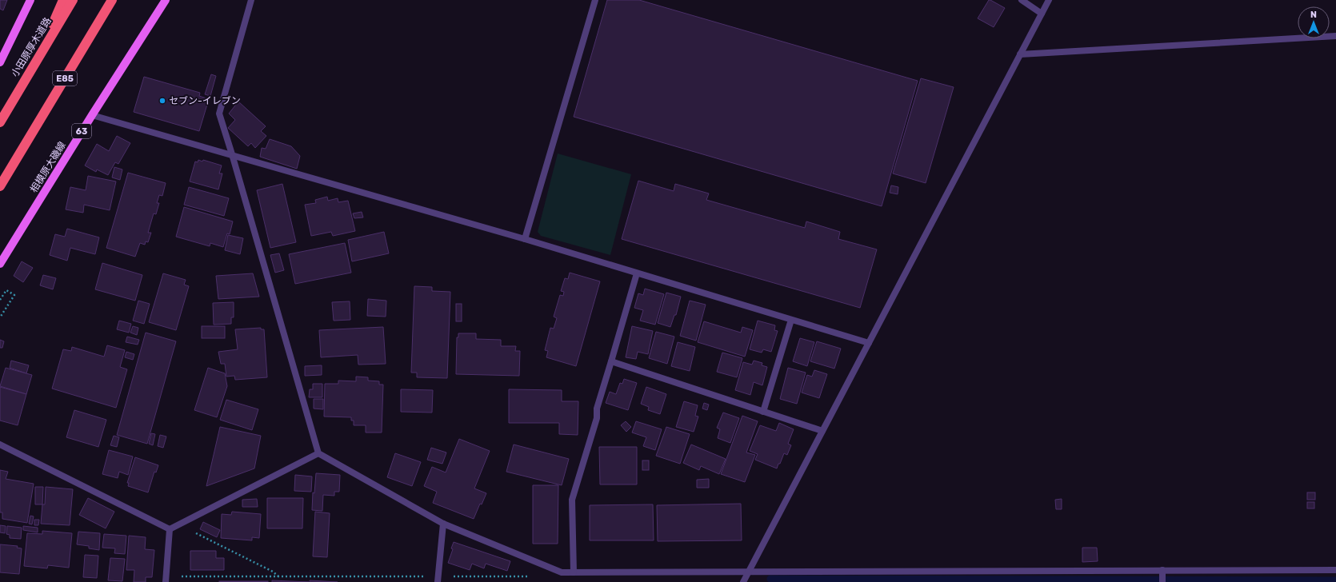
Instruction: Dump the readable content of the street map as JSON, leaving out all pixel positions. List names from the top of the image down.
{
  "streets": {
    "highway": ["小田原厚木道路", "E85"],
    "main road": ["63", "相模原大磯線"]
  },
  "places": ["セブン-イレブン"],
  "north": "top"
}
